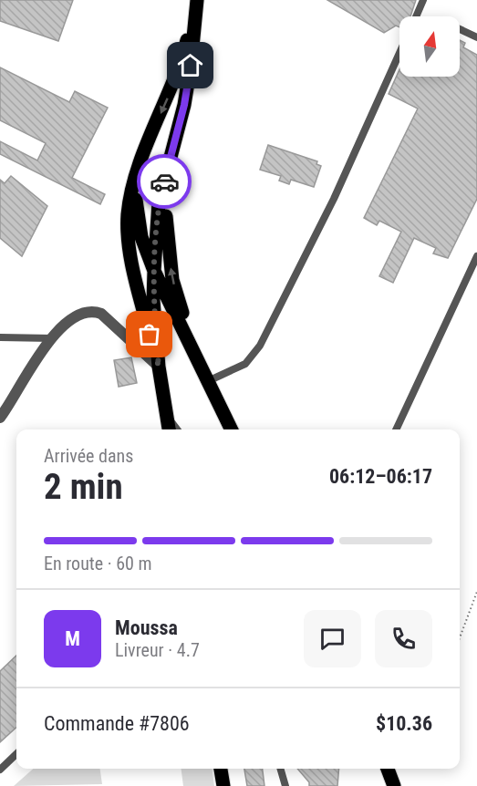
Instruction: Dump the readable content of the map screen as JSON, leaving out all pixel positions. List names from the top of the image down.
{
  "north": "top",
  "page": {
    "heading": ["2 min", "Arrivée dans", "06:12–06:17"],
    "panel": [
      "Moussa",
      "Livreur · 4.7",
      "Commande #7806",
      "$10.36"
    ],
    "bar": "En route · 60 m",
    "round": "M"
  }
}
